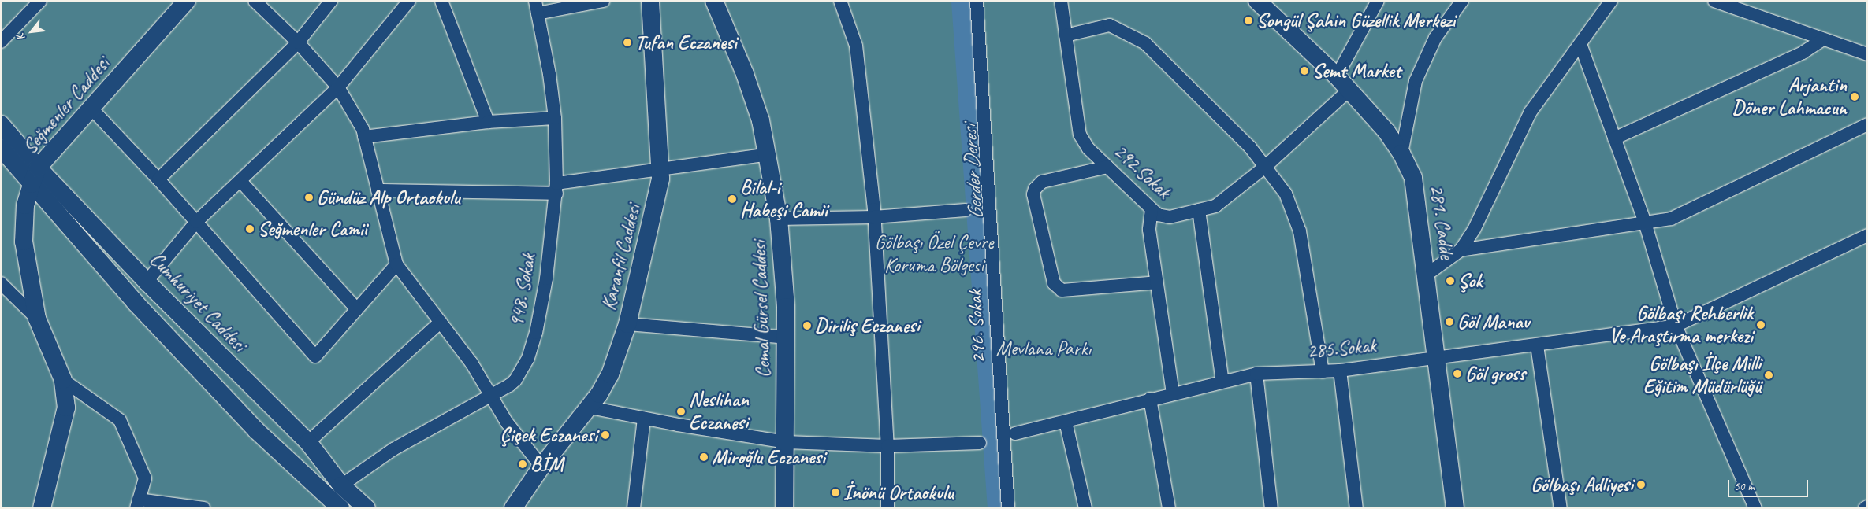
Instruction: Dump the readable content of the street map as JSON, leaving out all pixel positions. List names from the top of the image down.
{
  "streets": {
    "street": [
      "Seğmenler Caddesi",
      "292.Sokak",
      "281. Cadde",
      "Karanfil Caddesi",
      "948. Sokak",
      "Cumhuriyet Caddesi",
      "Cemal Gürsel Caddesi",
      "296. Sokak",
      "285.Sokak"
    ]
  },
  "crossings": [
    ["Seğmenler Caddesi", "Cumhuriyet Caddesi"],
    ["292.Sokak", "281. Cadde"],
    ["281. Cadde", "285.Sokak"],
    ["948. Sokak", "Cumhuriyet Caddesi"]
  ],
  "water": ["Gerder Deresi"],
  "parks": ["Gölbaşı Özel Çevre Koruma Bölgesi", "Mevlana Parkı"],
  "places": [
    "Songül Şahin Güzellik Merkezi",
    "Tufan Eczanesi",
    "Semt Market",
    "Arjantin Döner Lahmacun",
    "Gündüz Alp Ortaokulu",
    "Bilal-i Habeşi Camii",
    "Seğmenler Camii",
    "Şok",
    "Göl Manav",
    "Gölbaşı Rehberlik Ve Araştırma merkezi",
    "Diriliş Eczanesi",
    "Göl gross",
    "Gölbaşı İlçe Milli Eğitim Müdürlüğü",
    "Neslihan Eczanesi",
    "Çiçek Eczanesi",
    "Miroğlu Eczanesi",
    "BİM",
    "Gölbaşı Adliyesi",
    "İnönü Ortaokulu"
  ],
  "scale_bar": "50 m",
  "north": "bottom left"
}
